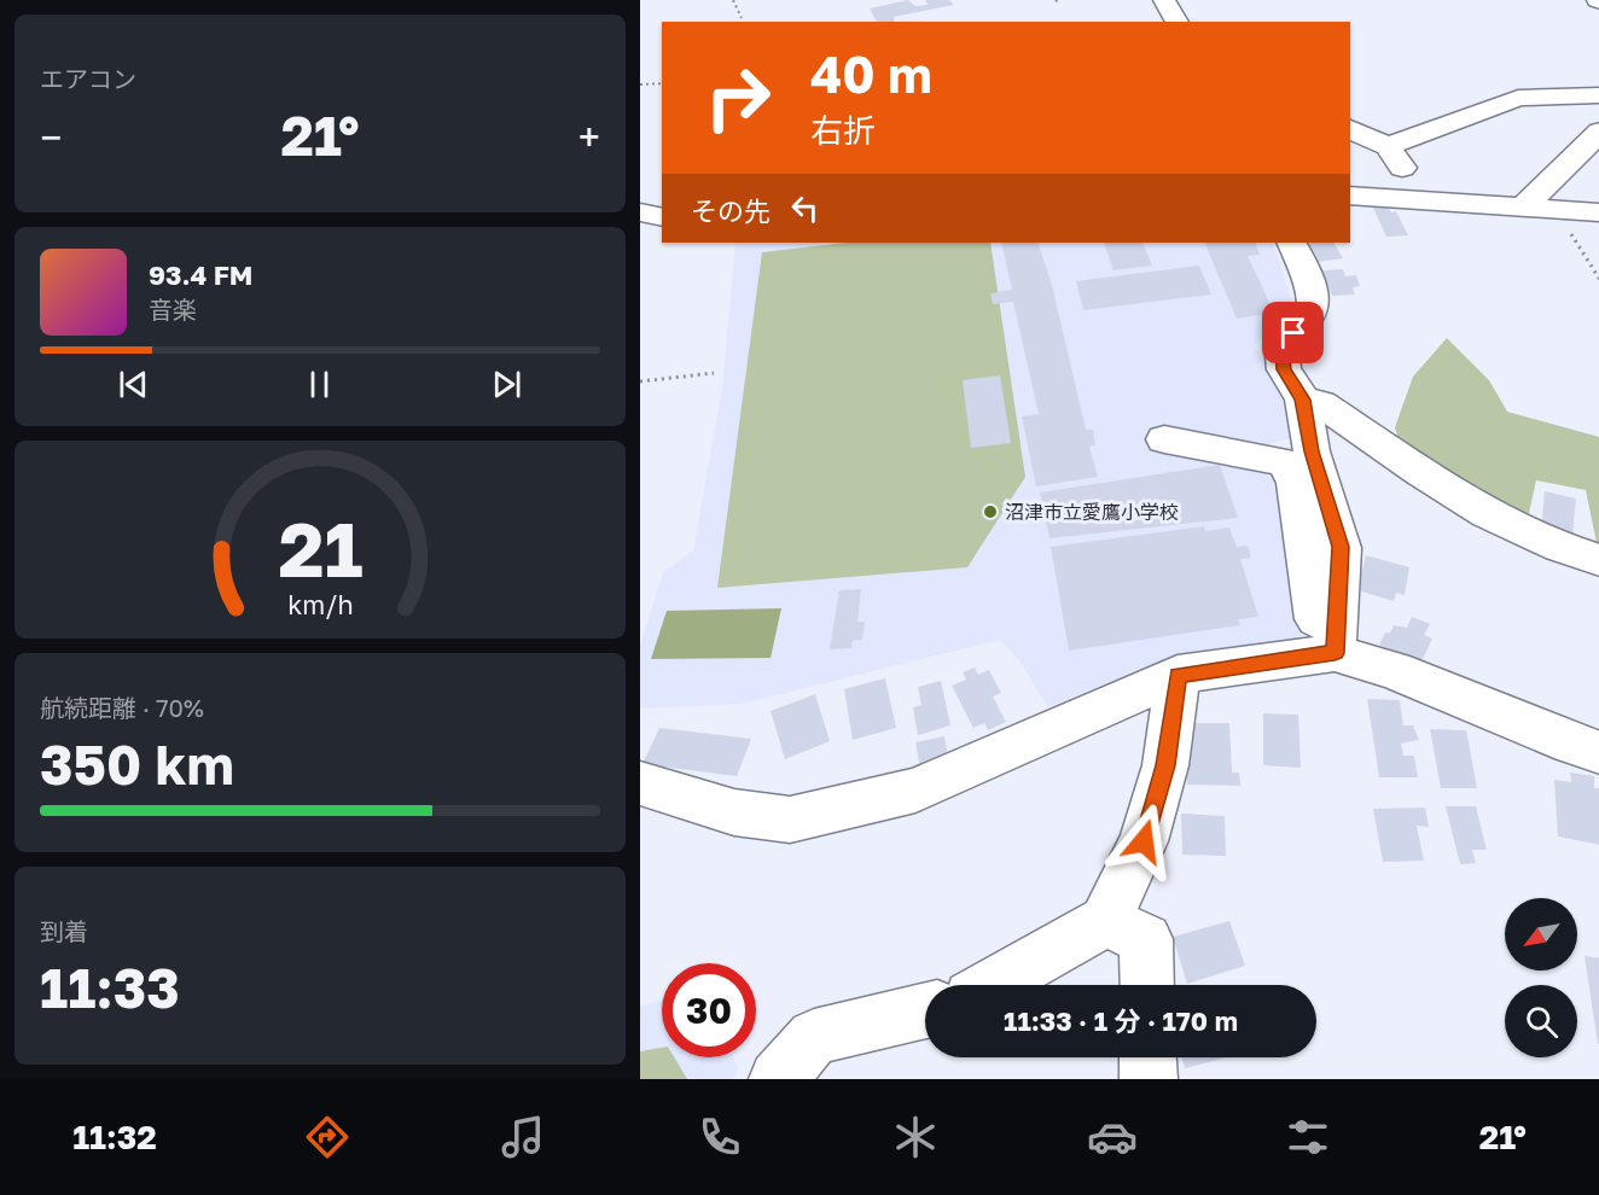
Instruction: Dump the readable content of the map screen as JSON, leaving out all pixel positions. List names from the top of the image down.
{
  "places": ["沼津市立愛鷹小学校"],
  "north": "bottom left",
  "page": {
    "tile": [
      "エアコン",
      ["航続距離 · 70%", "350 km"],
      ["到着", "11:33"]
    ],
    "turn": ["40 m", "右折"],
    "heat": ["−", "21°", "+"],
    "then": "その先",
    "song": ["93.4 FM", "音楽"],
    "limit": "30",
    "trip": "11:33 · 1 分 · 170 m",
    "tabs": ["11:32", "21°"],
    "gauge": ["21", "km/h"]
  }
}
